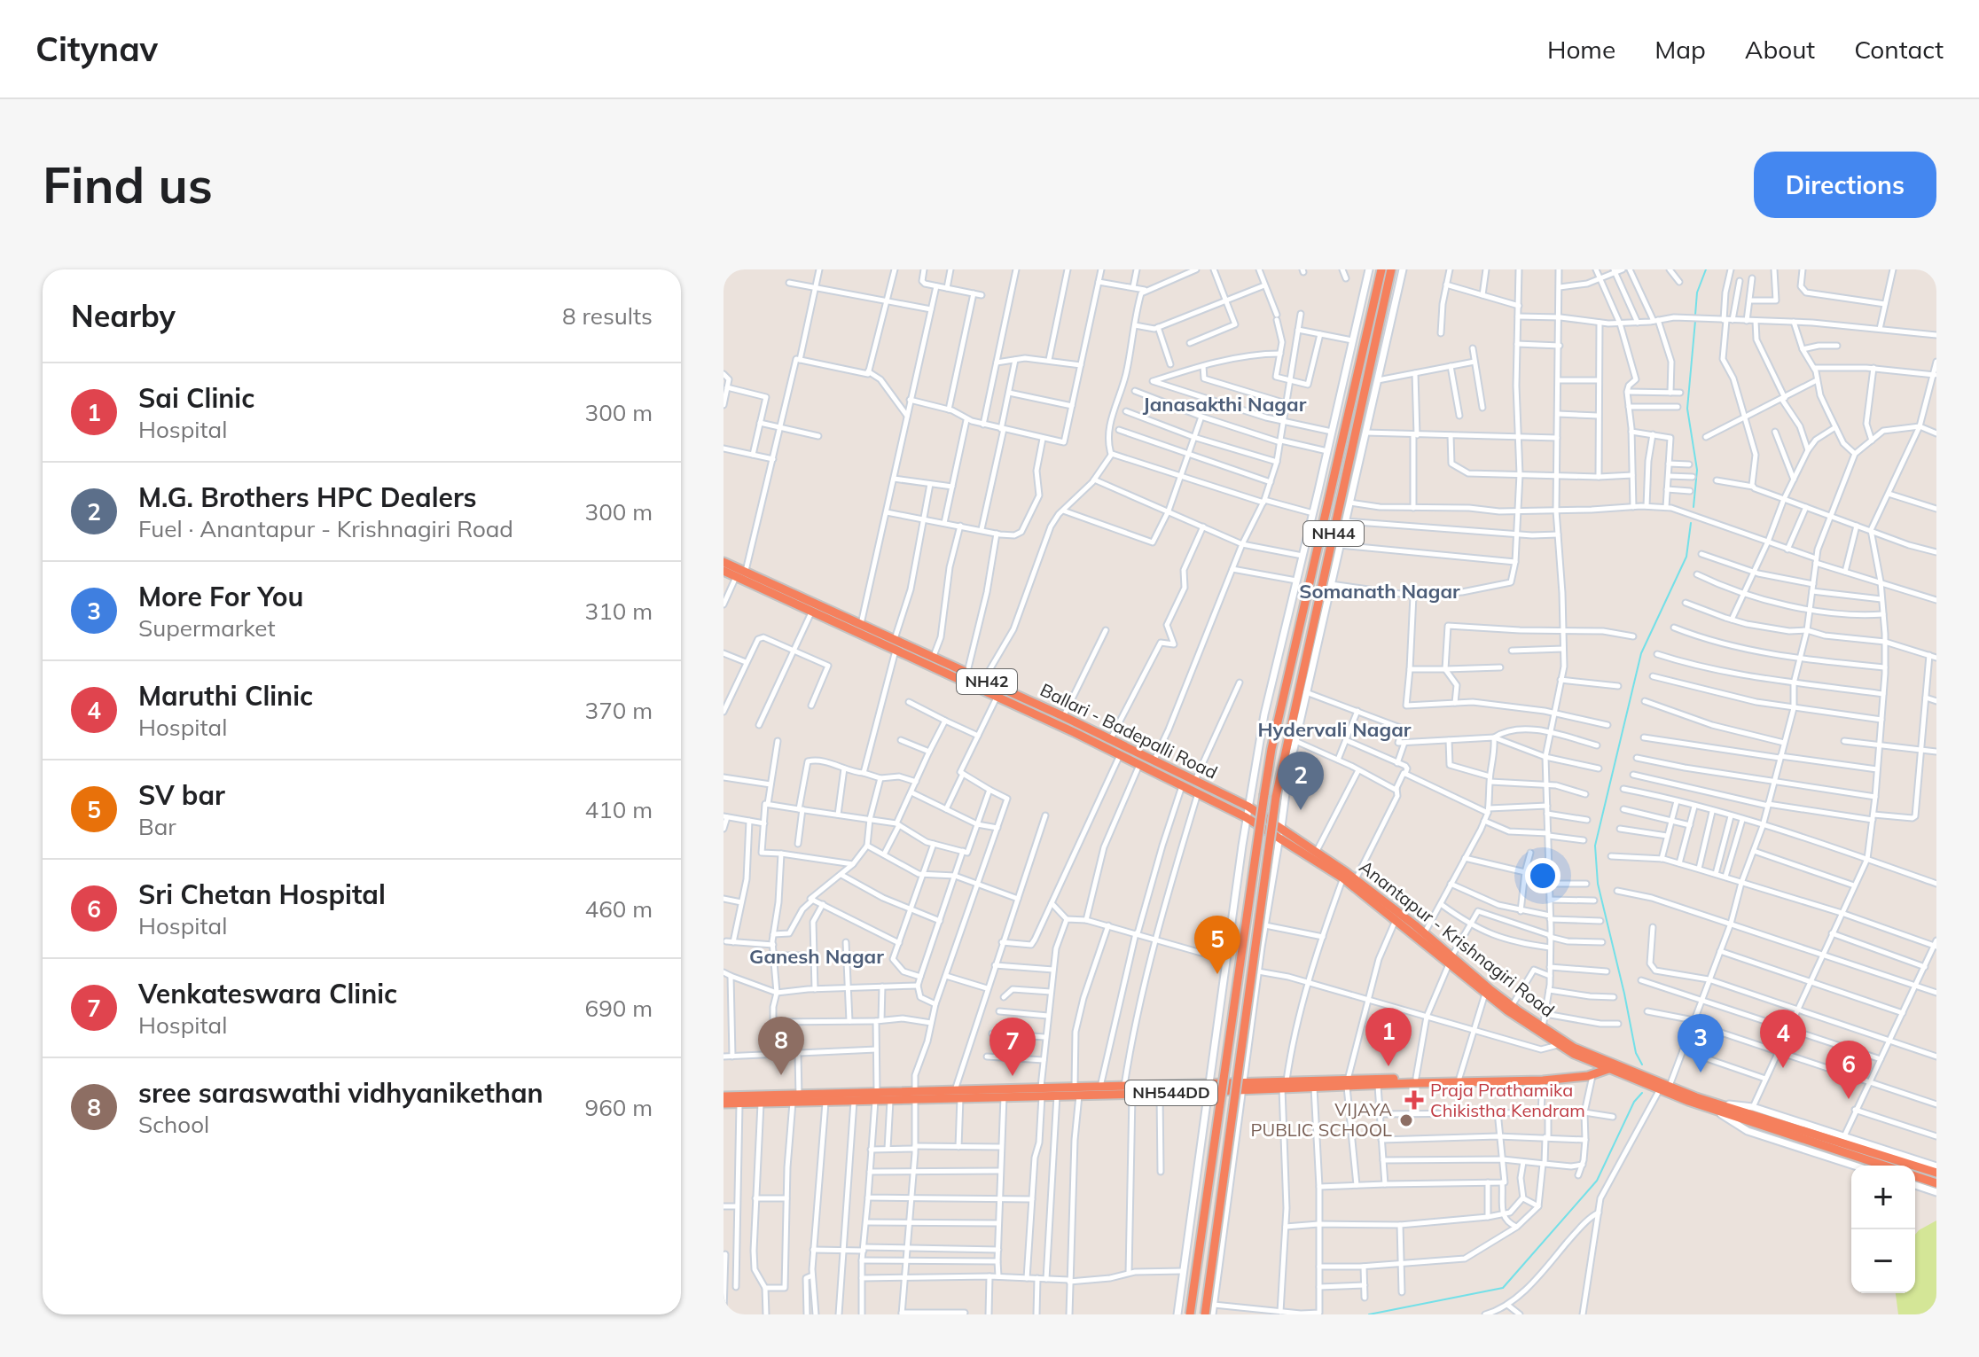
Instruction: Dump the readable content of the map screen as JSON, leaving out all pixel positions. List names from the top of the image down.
{
  "streets": {
    "highway": [
      "NH44",
      "NH42",
      "Ballari - Badepalli Road",
      "Anantapur - Krishnagiri Road",
      "NH544DD"
    ]
  },
  "crossings": [
    ["Ballari - Badepalli Road", "Anantapur - Krishnagiri Road"],
    ["Anantapur - Krishnagiri Road", "NH544DD"]
  ],
  "districts": [
    "Janasakthi Nagar",
    "Somanath Nagar",
    "Hydervali Nagar",
    "Ganesh Nagar"
  ],
  "places": {
    "health": ["Praja Prathamika Chikistha Kendram"],
    "other": ["VIJAYA PUBLIC SCHOOL"]
  },
  "page": {
    "header": "Citynav",
    "nav": [
      "Home",
      "Map",
      "About",
      "Contact"
    ],
    "buttons": "Directions",
    "title": "Find us",
    "heading": ["Nearby", "8 results"],
    "list": [
      {
        "mark": "1",
        "name": "Sai Clinic",
        "note": "Hospital",
        "value": "300 m"
      },
      {
        "mark": "2",
        "name": "M.G. Brothers HPC Dealers",
        "note": "Fuel · Anantapur - Krishnagiri Road",
        "value": "300 m"
      },
      {
        "mark": "3",
        "name": "More For You",
        "note": "Supermarket",
        "value": "310 m"
      },
      {
        "mark": "4",
        "name": "Maruthi Clinic",
        "note": "Hospital",
        "value": "370 m"
      },
      {
        "mark": "5",
        "name": "SV bar",
        "note": "Bar",
        "value": "410 m"
      },
      {
        "mark": "6",
        "name": "Sri Chetan Hospital",
        "note": "Hospital",
        "value": "460 m"
      },
      {
        "mark": "7",
        "name": "Venkateswara Clinic",
        "note": "Hospital",
        "value": "690 m"
      },
      {
        "mark": "8",
        "name": "sree saraswathi vidhyanikethan",
        "note": "School",
        "value": "960 m"
      }
    ],
    "pins": [
      "2",
      "5",
      "1",
      "4",
      "3",
      "8",
      "7",
      "6"
    ],
    "map_buttons": ["+", "−"]
  }
}
